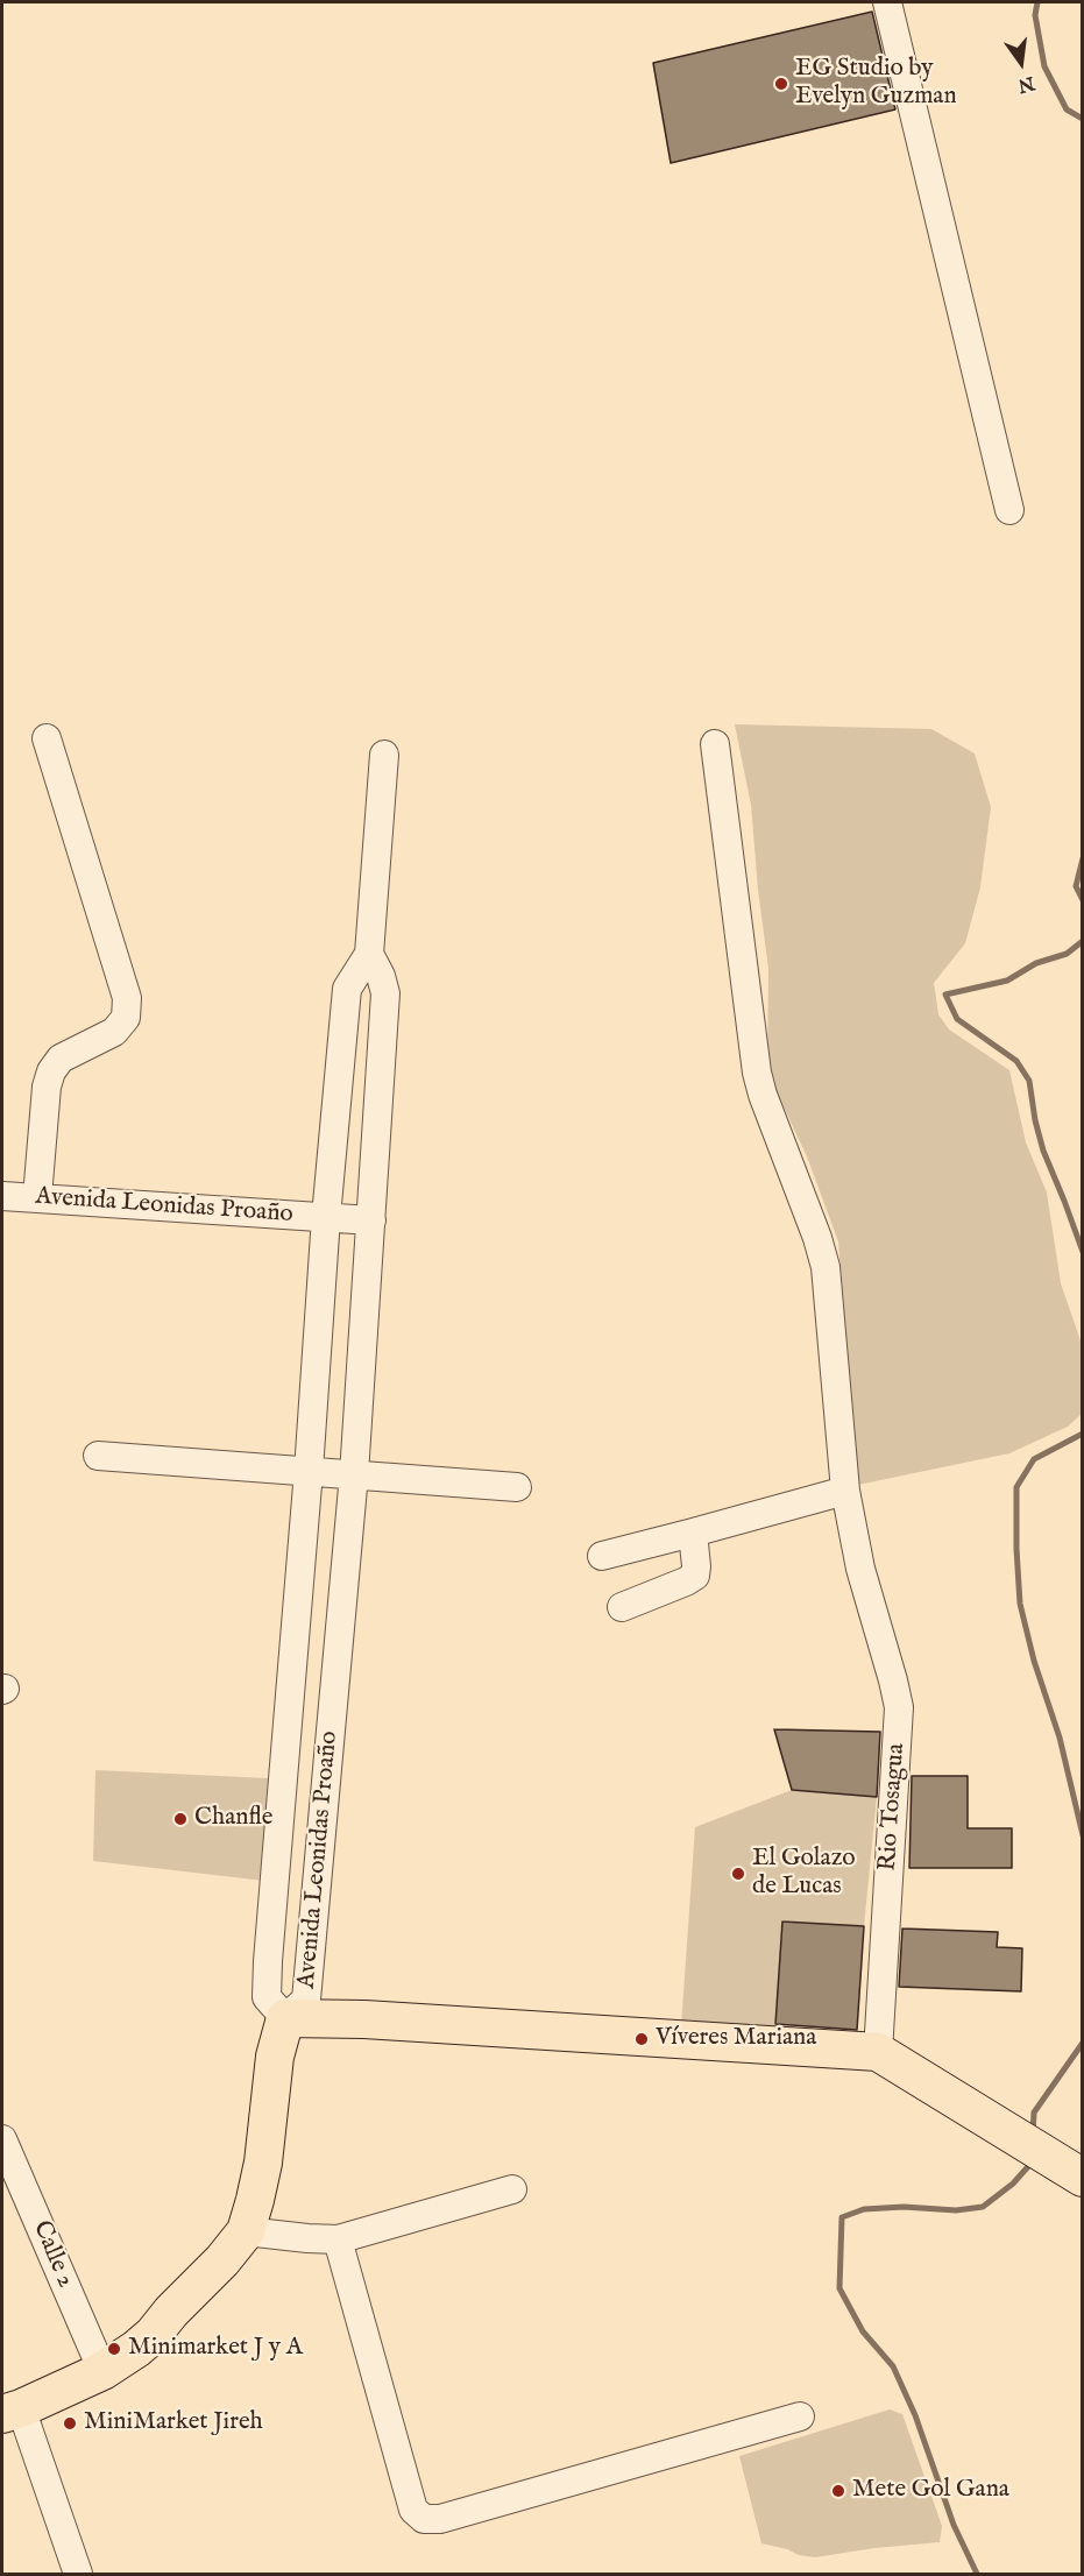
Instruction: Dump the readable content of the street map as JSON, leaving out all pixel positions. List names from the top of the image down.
{
  "streets": {
    "street": ["Avenida Leonidas Proaño", "Rio Tosagua", "Calle 2"]
  },
  "places": [
    "EG Studio by Evelyn Guzman",
    "Chanfle",
    "El Golazo de Lucas",
    "Víveres Mariana",
    "Minimarket J y A",
    "MiniMarket Jireh",
    "Mete Gol Gana"
  ],
  "north": "bottom"
}
